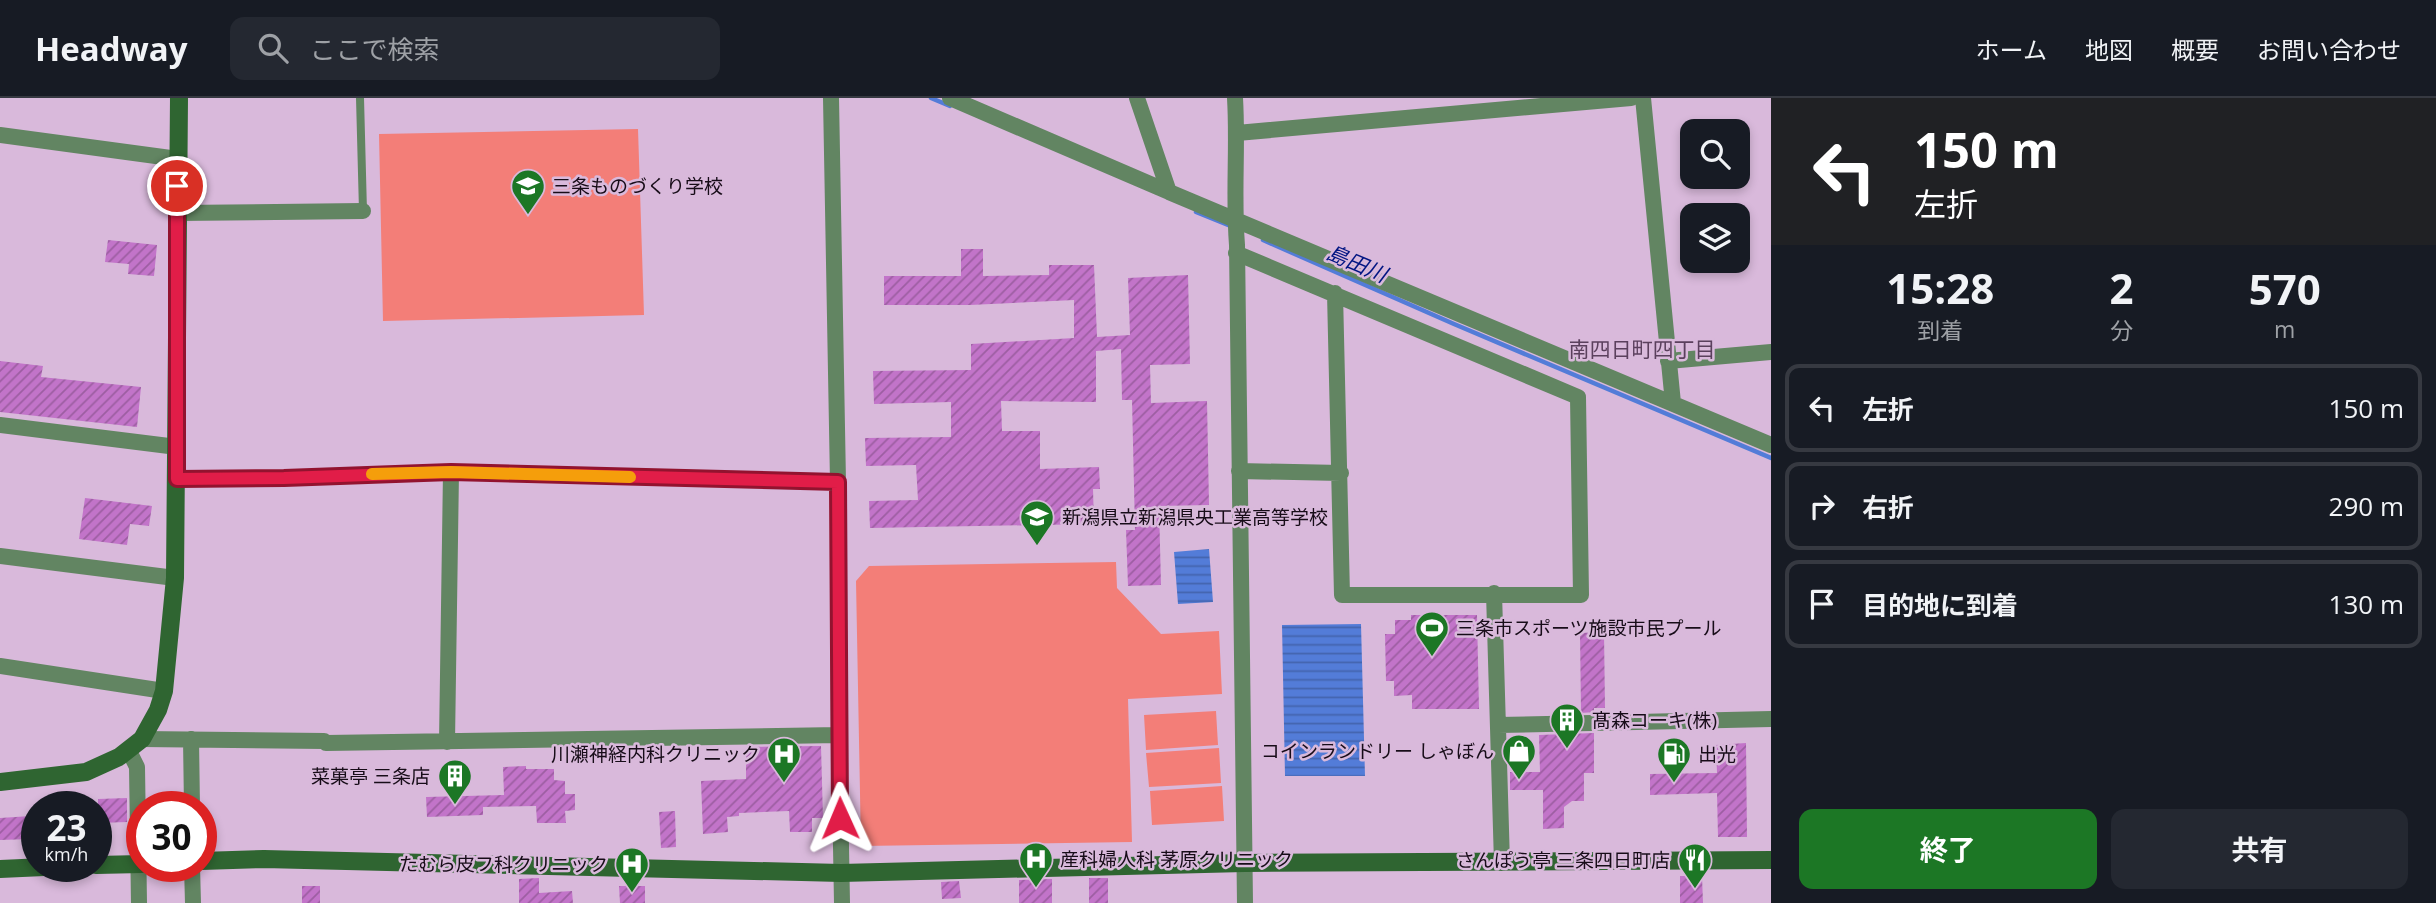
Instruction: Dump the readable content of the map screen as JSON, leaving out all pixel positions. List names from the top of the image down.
{
  "districts": ["南四日町四丁目"],
  "water": ["島田川"],
  "places": {
    "school or university": ["三条ものづくり学校", "新潟県立新潟県央工業高等学校"],
    "sports": ["三条市スポーツ施設市民プール"],
    "building": ["髙森コーキ(株)", "菜菓亭 三条店"],
    "shop": ["コインランドリー しゃぼん"],
    "hospital": ["川瀬神経内科クリニック", "産科婦人科 茅原クリニック", "たむら皮フ科クリニック"],
    "fuel station": ["出光"],
    "restaurant": ["さんぽう亭 三条四日町店"]
  },
  "page": {
    "header": "Headway",
    "search": "ここで検索",
    "nav": [
      "ホーム",
      "地図",
      "概要",
      "お問い合わせ"
    ],
    "turn": ["150 m", "左折"],
    "eta": [
      "15:28",
      "到着",
      "2",
      "分",
      "570",
      "m"
    ],
    "list": [
      {
        "name": "左折",
        "value": "150 m"
      },
      {
        "name": "右折",
        "value": "290 m"
      },
      {
        "name": "目的地に到着",
        "value": "130 m"
      }
    ],
    "speed": "23 km/h",
    "limit": "30",
    "buttons": ["終了", "共有"]
  }
}
